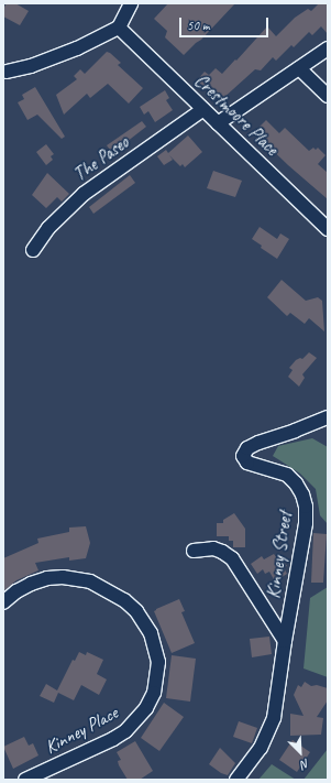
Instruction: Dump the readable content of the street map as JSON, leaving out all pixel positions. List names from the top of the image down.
{
  "streets": {
    "street": [
      "Crestmoore Place",
      "The Paseo",
      "Kinney Street",
      "Kinney Place"
    ]
  },
  "crossings": [
    ["Crestmoore Place", "The Paseo"]
  ],
  "scale_bar": "50 m",
  "north": "bottom right"
}
